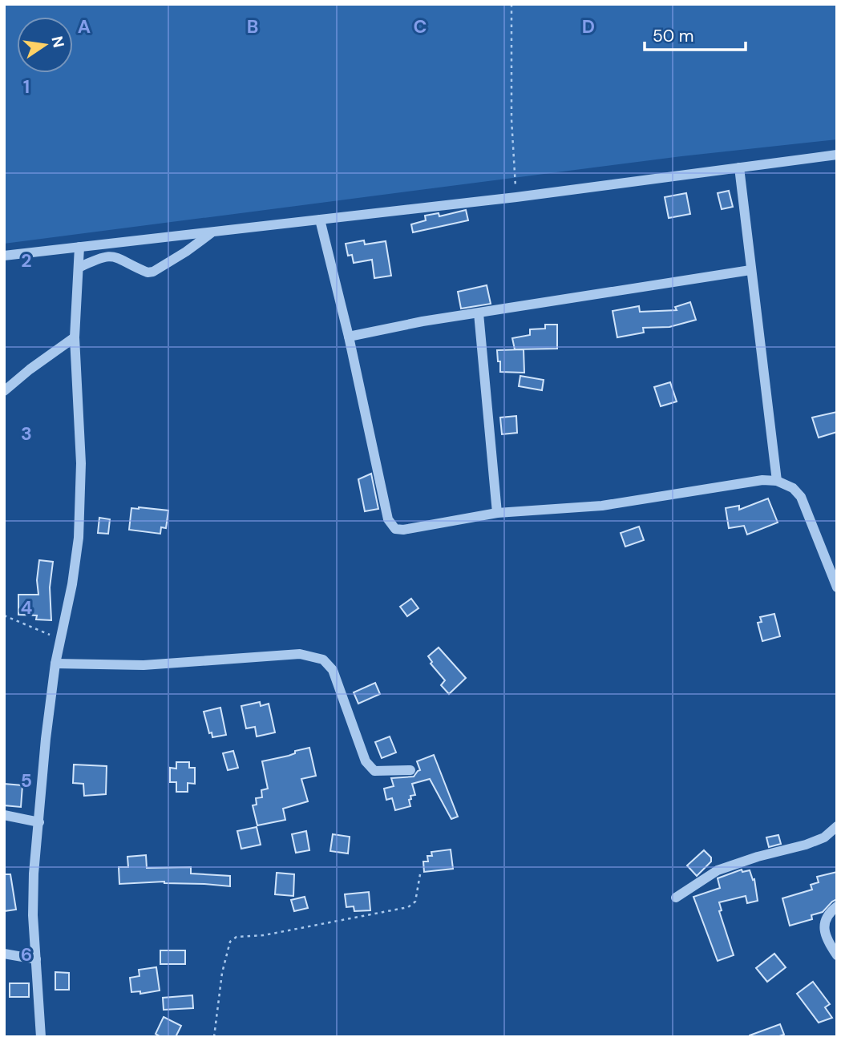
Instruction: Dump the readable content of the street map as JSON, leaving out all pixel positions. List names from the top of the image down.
{
  "scale_bar": "50 m",
  "north": "right",
  "grid": {
    "columns": [
      "A",
      "B",
      "C",
      "D"
    ],
    "rows": [
      "1",
      "2",
      "3",
      "4",
      "5",
      "6"
    ]
  }
}
